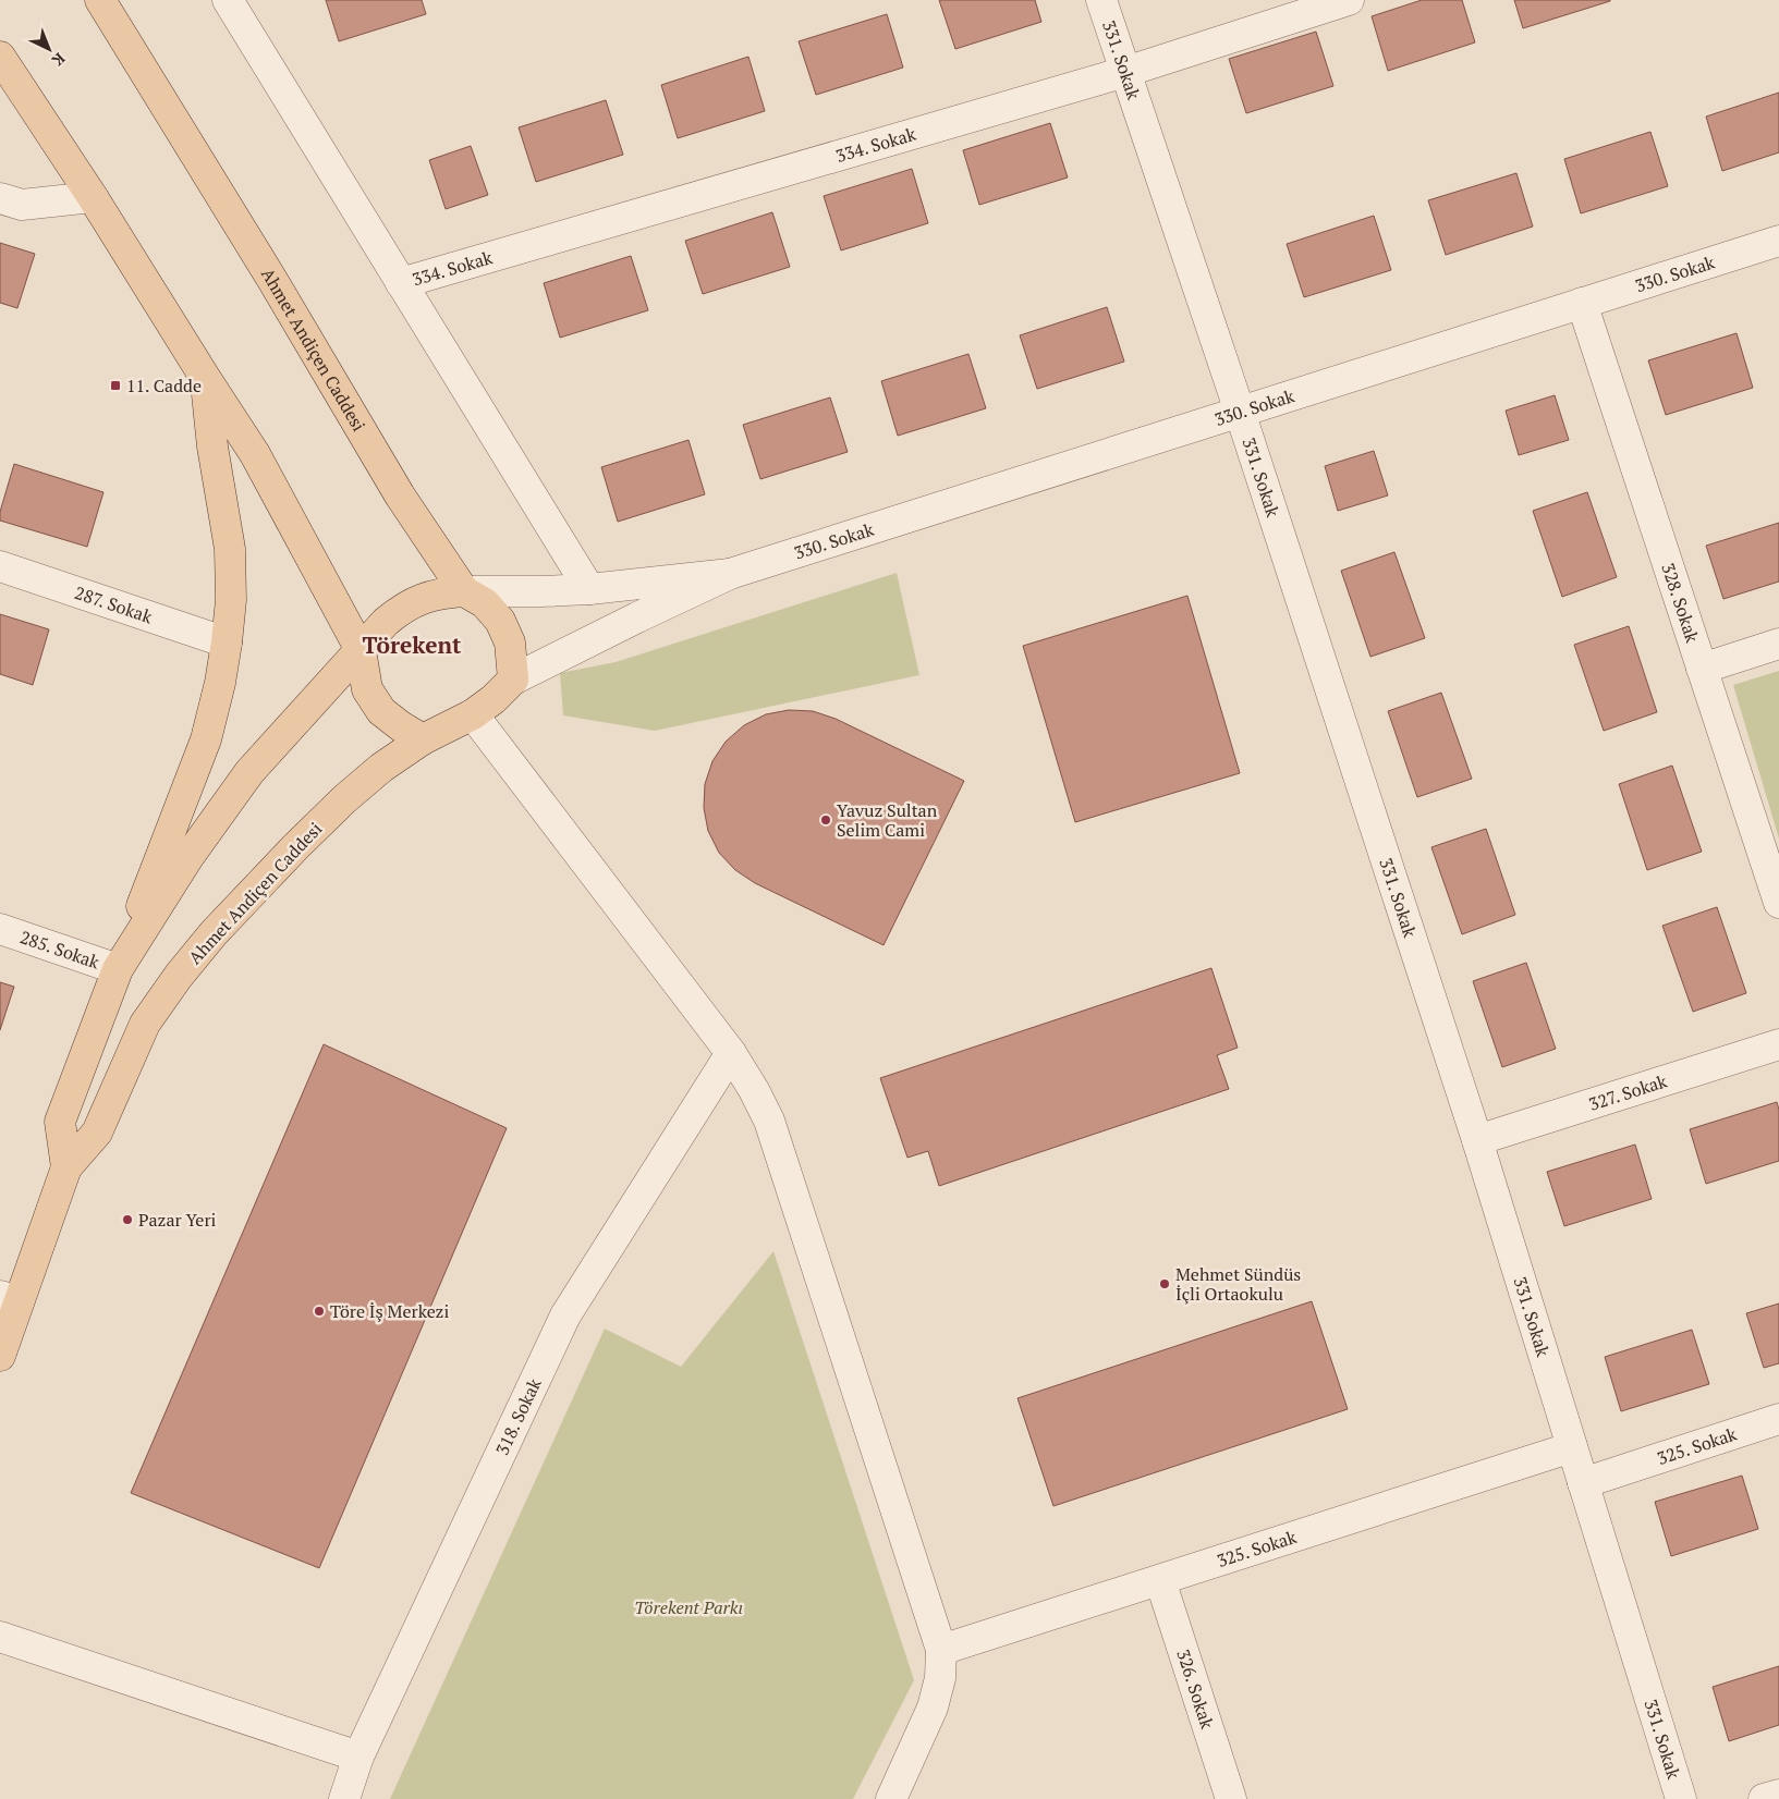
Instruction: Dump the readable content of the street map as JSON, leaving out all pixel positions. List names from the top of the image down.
{
  "streets": {
    "main road": ["Ahmet Andiçen Caddesi"],
    "street": [
      "331. Sokak",
      "334. Sokak",
      "330. Sokak",
      "328. Sokak",
      "287. Sokak",
      "285. Sokak",
      "327. Sokak",
      "318. Sokak",
      "325. Sokak",
      "326. Sokak"
    ]
  },
  "crossings": [
    ["331. Sokak", "334. Sokak"],
    ["331. Sokak", "330. Sokak"],
    ["331. Sokak", "327. Sokak"],
    ["331. Sokak", "325. Sokak"],
    ["330. Sokak", "Ahmet Andiçen Caddesi"],
    ["330. Sokak", "328. Sokak"],
    ["Ahmet Andiçen Caddesi", "285. Sokak"],
    ["325. Sokak", "326. Sokak"]
  ],
  "districts": ["Törekent"],
  "parks": ["Törekent Parkı"],
  "places": {
    "transit": ["11. Cadde"],
    "other": [
      "Yavuz Sultan Selim Cami",
      "Pazar Yeri",
      "Mehmet Sündüs İçli Ortaokulu",
      "Töre İş Merkezi"
    ]
  },
  "north": "bottom right"
}
